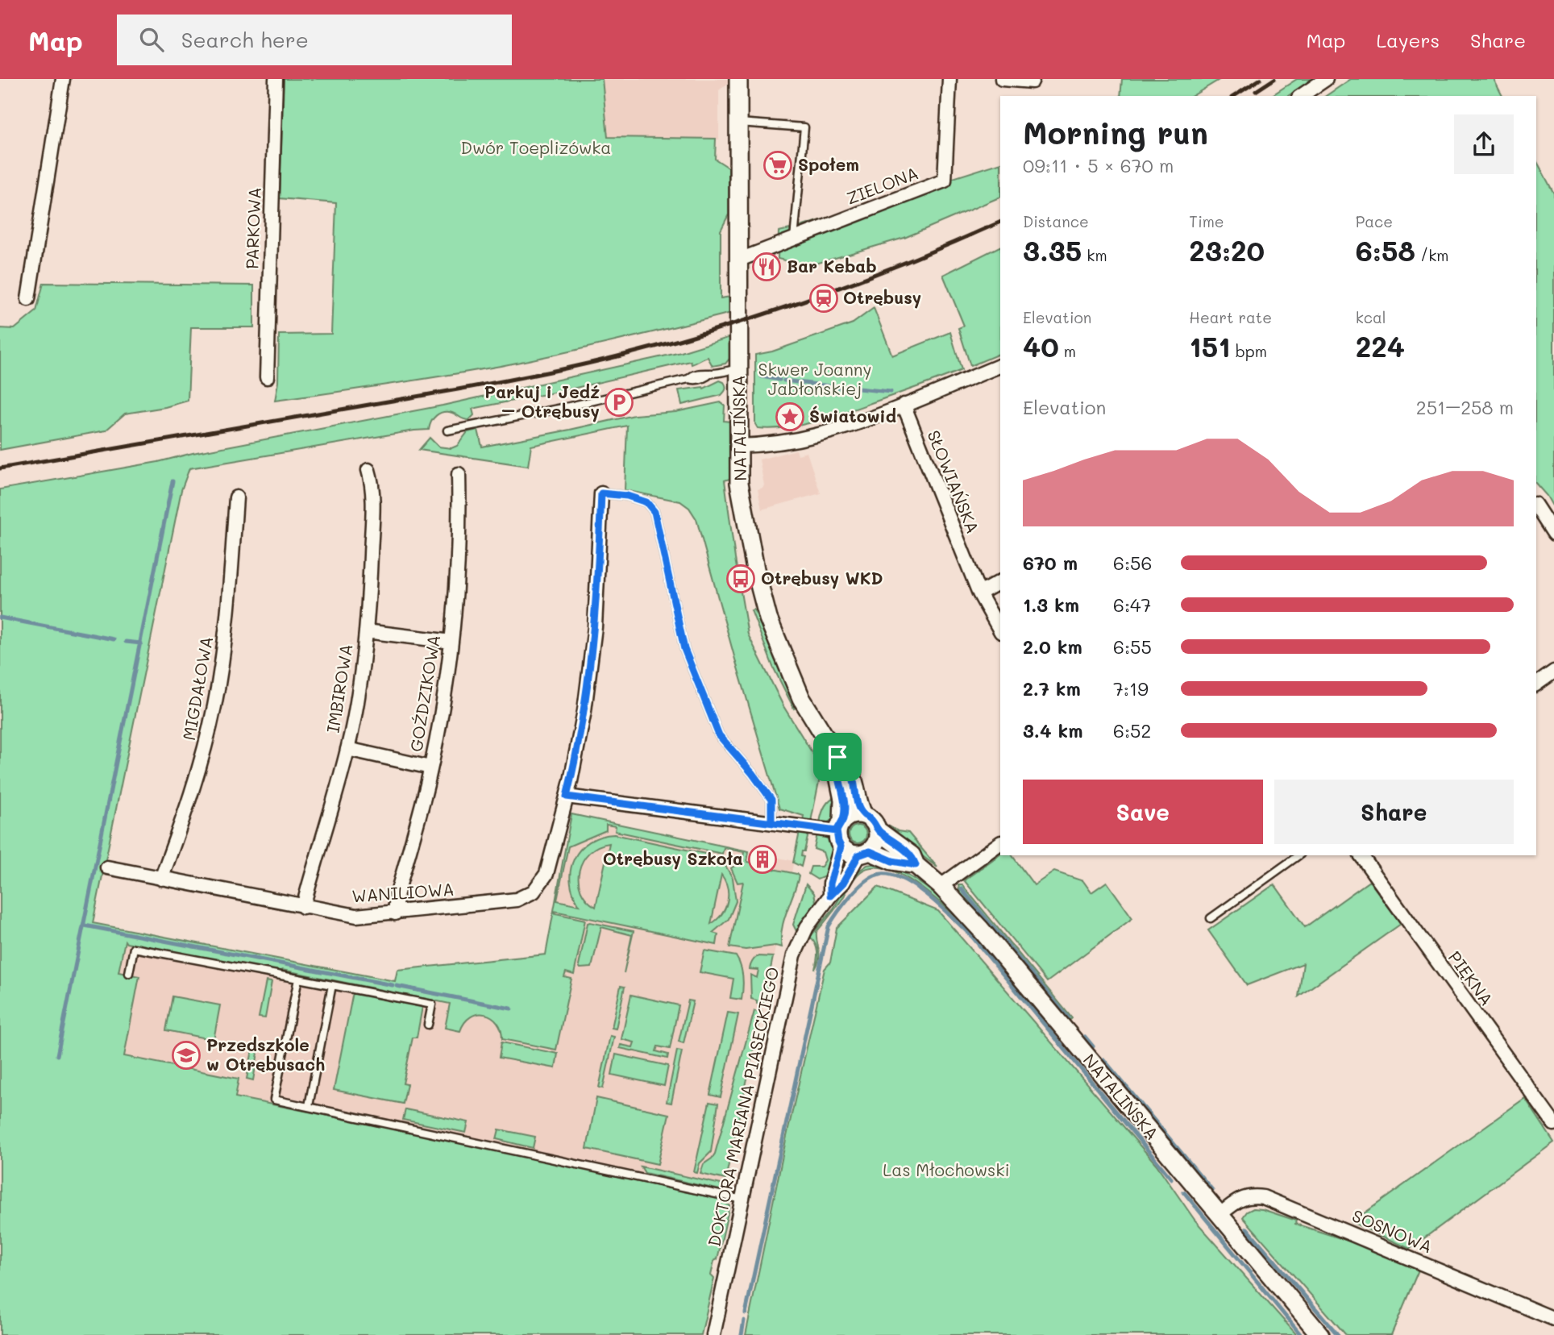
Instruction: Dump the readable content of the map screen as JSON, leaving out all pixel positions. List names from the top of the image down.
{
  "streets": {
    "main road": ["NATALIŃSKA"],
    "street": [
      "ZIELONA",
      "PARKOWA",
      "SŁOWIAŃSKA",
      "MIGDAŁOWA",
      "IMBIROWA",
      "GOŹDZIKOWA",
      "WANILIOWA",
      "PIĘKNA",
      "DOKTORA MARIANA PIASECKIEGO",
      "SOSNOWA"
    ]
  },
  "crossings": [
    ["ZIELONA", "NATALIŃSKA"],
    ["NATALIŃSKA", "DOKTORA MARIANA PIASECKIEGO"],
    ["NATALIŃSKA", "SOSNOWA"],
    ["MIGDAŁOWA", "WANILIOWA"],
    ["IMBIROWA", "WANILIOWA"],
    ["GOŹDZIKOWA", "WANILIOWA"]
  ],
  "parks": ["Dwór Toeplizówka", "Skwer Joanny Jabłońskiej", "Las Młochowski"],
  "places": {
    "supermarket": ["Społem"],
    "restaurant": ["Bar Kebab"],
    "station": ["Otrębusy"],
    "parking": ["Parkuj i Jedź – Otrębusy"],
    "place": ["Światowid"],
    "bus stop": ["Otrębusy WKD"],
    "building": ["Otrębusy Szkoła"],
    "school or university": ["Przedszkole w Otrębusach"]
  },
  "page": {
    "header": "Map",
    "search": "Search here",
    "nav": ["Map", "Layers", "Share"],
    "heading": ["Morning run", "09:11 · 5 × 670 m"],
    "stats": [
      ["Distance", "3.35 km"],
      ["Time", "23:20"],
      ["Pace", "6:58 /km"],
      ["Elevation", "40 m"],
      ["Heart rate", "151 bpm"],
      ["kcal", "224"]
    ],
    "chart": ["Elevation", "251–258 m"],
    "list": [
      {
        "name": "670 m",
        "note": "6:56"
      },
      {
        "name": "1.3 km",
        "note": "6:47"
      },
      {
        "name": "2.0 km",
        "note": "6:55"
      },
      {
        "name": "2.7 km",
        "note": "7:19"
      },
      {
        "name": "3.4 km",
        "note": "6:52"
      }
    ],
    "buttons": ["Save", "Share"]
  }
}
